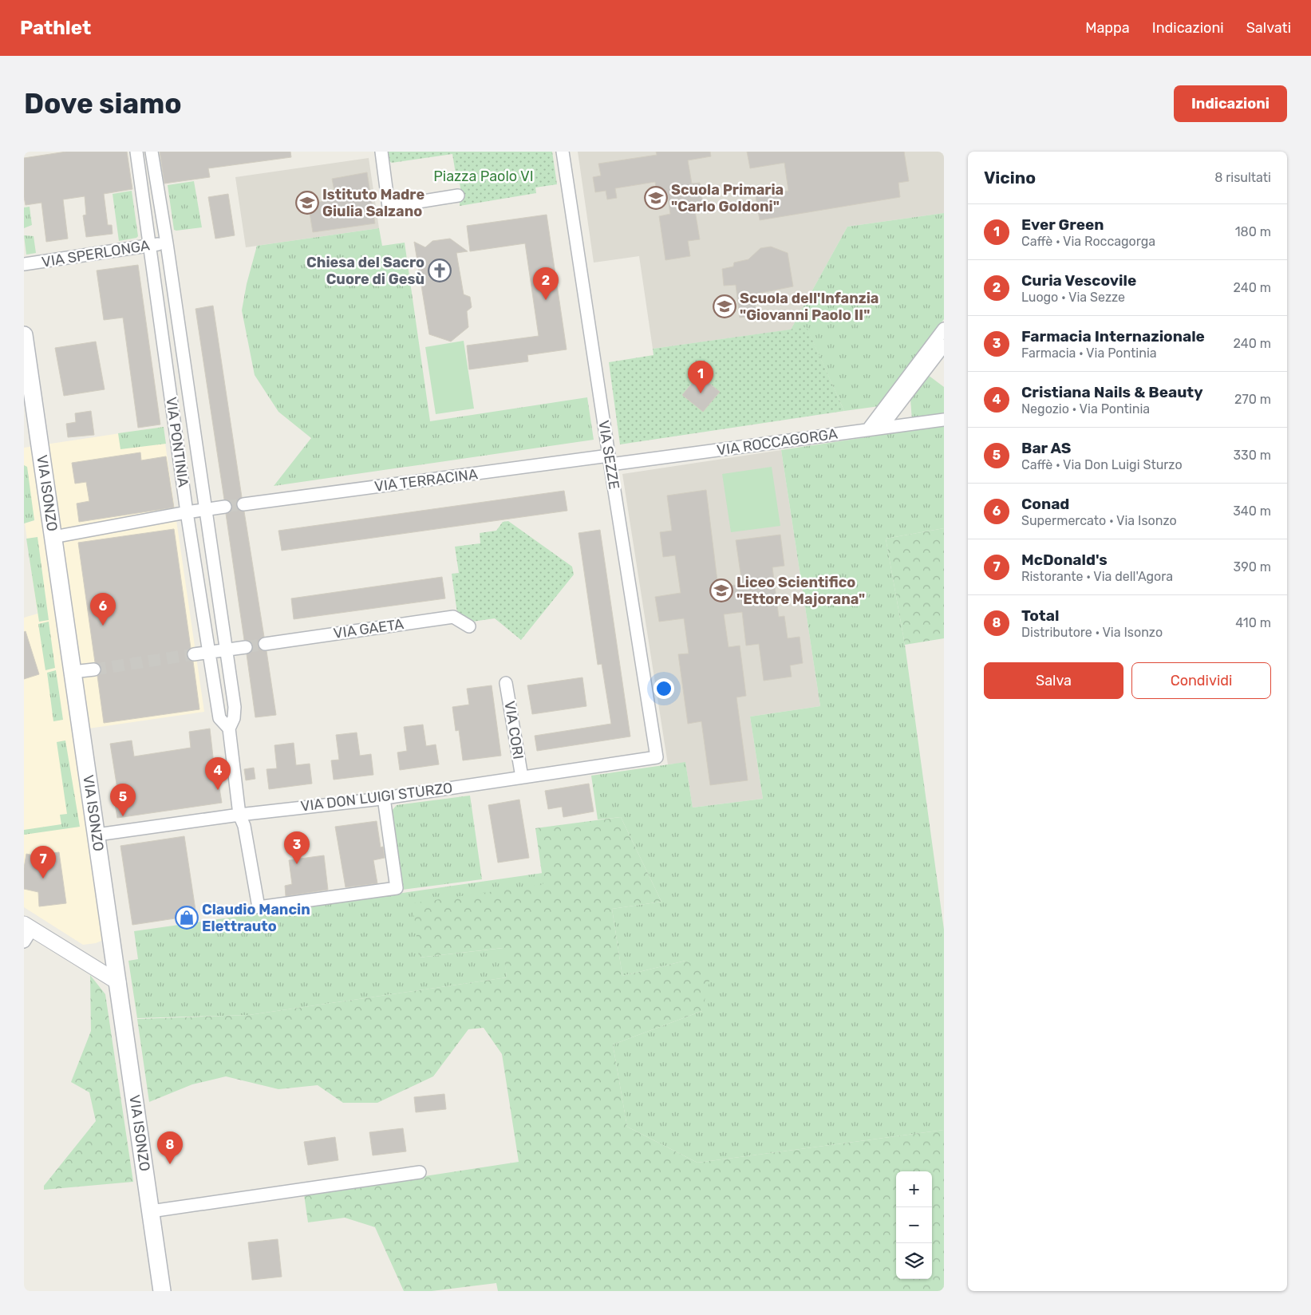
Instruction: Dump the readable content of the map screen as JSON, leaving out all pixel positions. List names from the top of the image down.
{
  "streets": {
    "main road": ["VIA ISONZO"],
    "street": [
      "VIA SPERLONGA",
      "VIA PONTINIA",
      "VIA ROCCAGORGA",
      "VIA SEZZE",
      "VIA TERRACINA",
      "VIA GAETA",
      "VIA CORI",
      "VIA DON LUIGI STURZO"
    ]
  },
  "crossings": [
    ["VIA SPERLONGA", "VIA PONTINIA"],
    ["VIA PONTINIA", "VIA DON LUIGI STURZO"],
    ["VIA ROCCAGORGA", "VIA SEZZE"],
    ["VIA ROCCAGORGA", "VIA TERRACINA"],
    ["VIA SEZZE", "VIA TERRACINA"],
    ["VIA SEZZE", "VIA DON LUIGI STURZO"],
    ["VIA ISONZO", "VIA DON LUIGI STURZO"],
    ["VIA CORI", "VIA DON LUIGI STURZO"]
  ],
  "parks": ["Piazza Paolo VI"],
  "places": {
    "school or university": [
      "Scuola Primaria \"Carlo Goldoni\"",
      "Istituto Madre Giulia Salzano",
      "Scuola dell'Infanzia \"Giovanni Paolo II\"",
      "Liceo Scientifico \"Ettore Majorana\""
    ],
    "church": ["Chiesa del Sacro Cuore di Gesù"],
    "shop": ["Claudio Mancin Elettrauto"]
  },
  "page": {
    "header": "Pathlet",
    "nav": ["Mappa", "Indicazioni", "Salvati"],
    "buttons": [
      "Indicazioni",
      ["Salva", "Condividi"]
    ],
    "title": "Dove siamo",
    "heading": ["Vicino", "8 risultati"],
    "list": [
      {
        "mark": "1",
        "name": "Ever Green",
        "note": "Caffè · Via Roccagorga",
        "value": "180 m"
      },
      {
        "mark": "2",
        "name": "Curia Vescovile",
        "note": "Luogo · Via Sezze",
        "value": "240 m"
      },
      {
        "mark": "3",
        "name": "Farmacia Internazionale",
        "note": "Farmacia · Via Pontinia",
        "value": "240 m"
      },
      {
        "mark": "4",
        "name": "Cristiana Nails & Beauty",
        "note": "Negozio · Via Pontinia",
        "value": "270 m"
      },
      {
        "mark": "5",
        "name": "Bar AS",
        "note": "Caffè · Via Don Luigi Sturzo",
        "value": "330 m"
      },
      {
        "mark": "6",
        "name": "Conad",
        "note": "Supermercato · Via Isonzo",
        "value": "340 m"
      },
      {
        "mark": "7",
        "name": "McDonald's",
        "note": "Ristorante · Via dell'Agora",
        "value": "390 m"
      },
      {
        "mark": "8",
        "name": "Total",
        "note": "Distributore · Via Isonzo",
        "value": "410 m"
      }
    ],
    "pins": [
      "2",
      "1",
      "6",
      "4",
      "5",
      "3",
      "7",
      "8"
    ],
    "map_buttons": ["+", "−"]
  }
}
